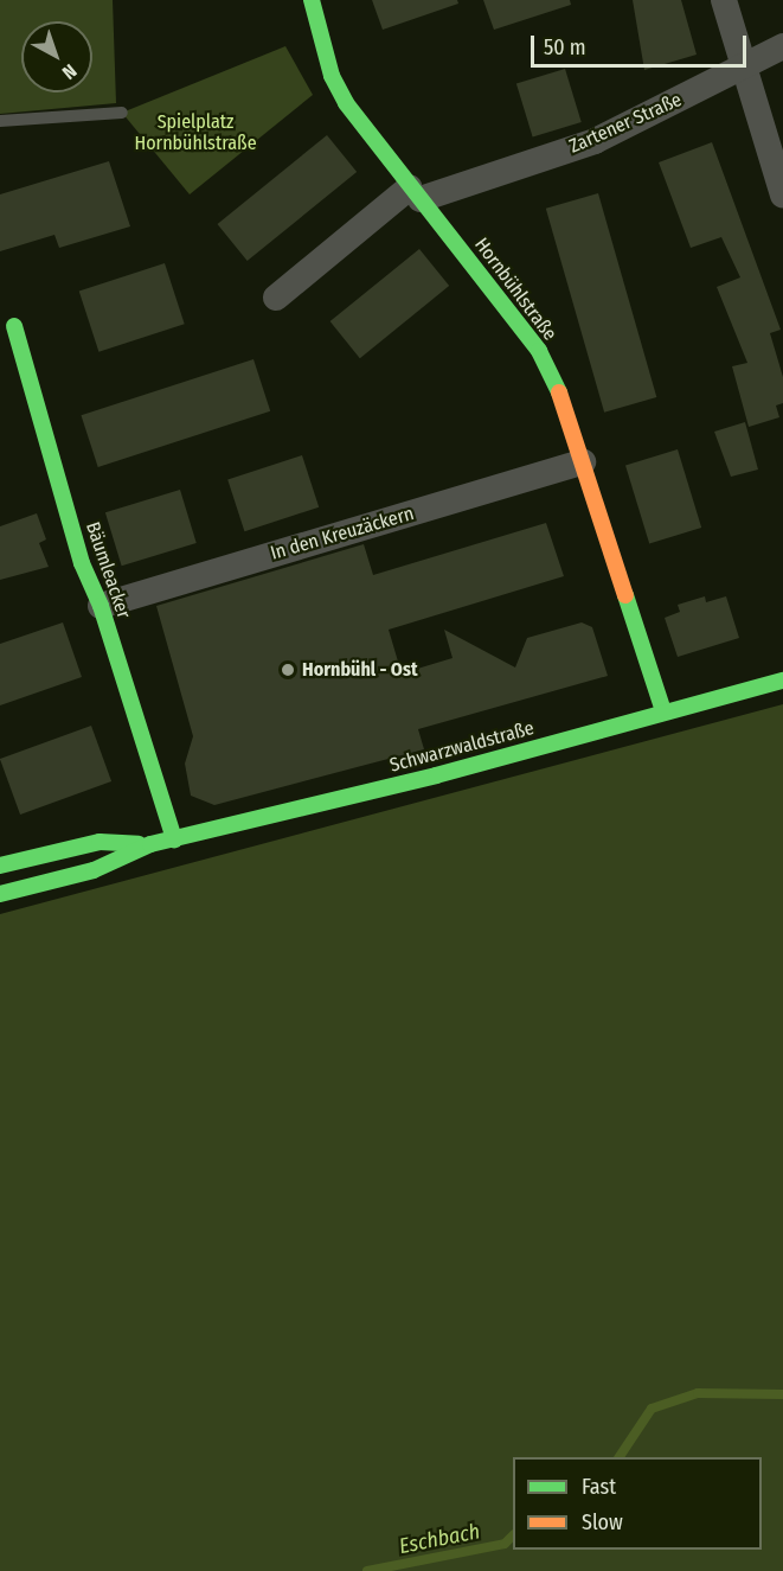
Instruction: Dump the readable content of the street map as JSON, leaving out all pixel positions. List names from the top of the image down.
{
  "streets": {
    "street": [
      "Zartener Straße",
      "Hornbühlstraße",
      "In den Kreuzäckern",
      "Bäumleacker",
      "Schwarzwaldstraße"
    ]
  },
  "crossings": [
    ["Zartener Straße", "Hornbühlstraße"],
    ["Hornbühlstraße", "In den Kreuzäckern"],
    ["Hornbühlstraße", "Schwarzwaldstraße"],
    ["In den Kreuzäckern", "Bäumleacker"],
    ["Bäumleacker", "Schwarzwaldstraße"]
  ],
  "water": ["Eschbach"],
  "parks": ["Spielplatz Hornbühlstraße"],
  "places": ["Hornbühl - Ost"],
  "legend": ["Fast", "Slow"],
  "scale_bar": "50 m",
  "north": "bottom right"
}
